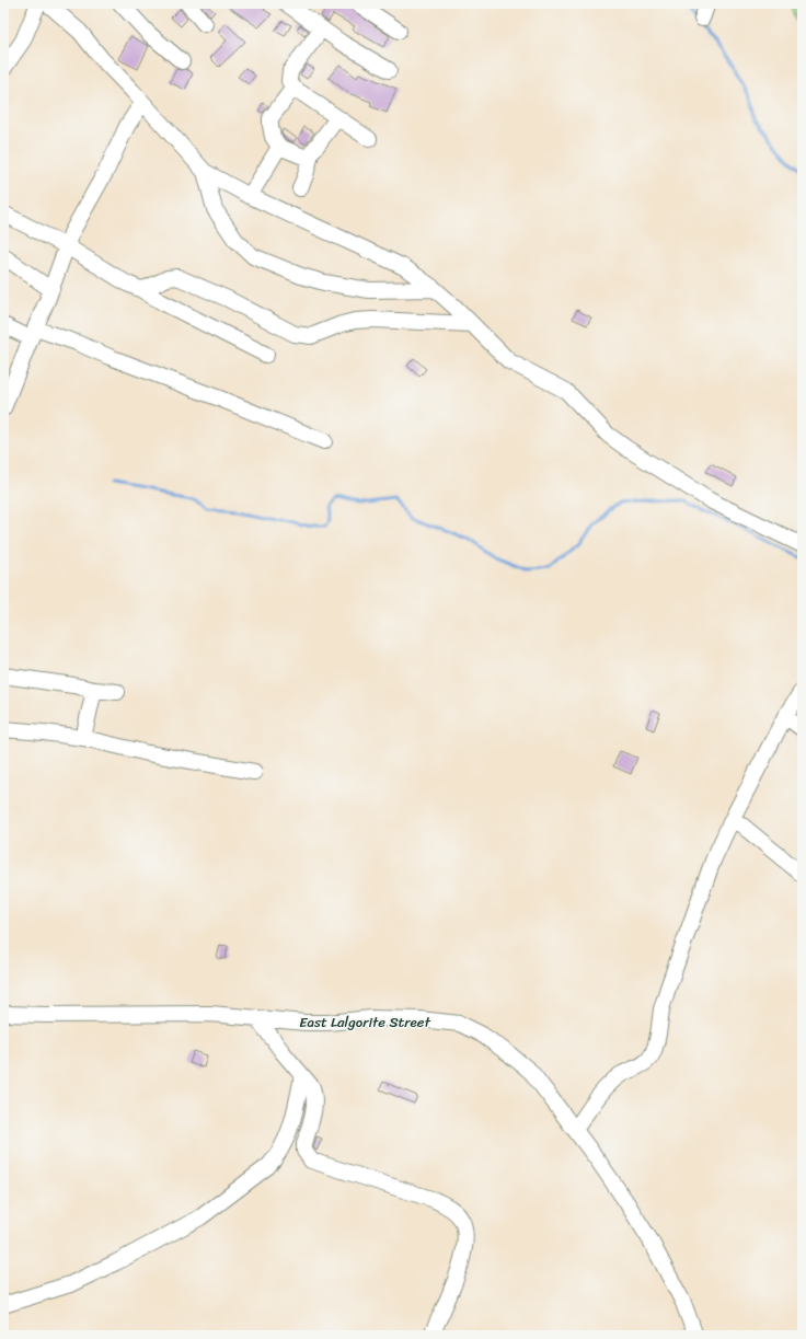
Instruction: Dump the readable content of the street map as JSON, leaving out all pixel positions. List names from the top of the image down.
{
  "streets": {
    "street": ["East Lalgorite Street"]
  }
}
